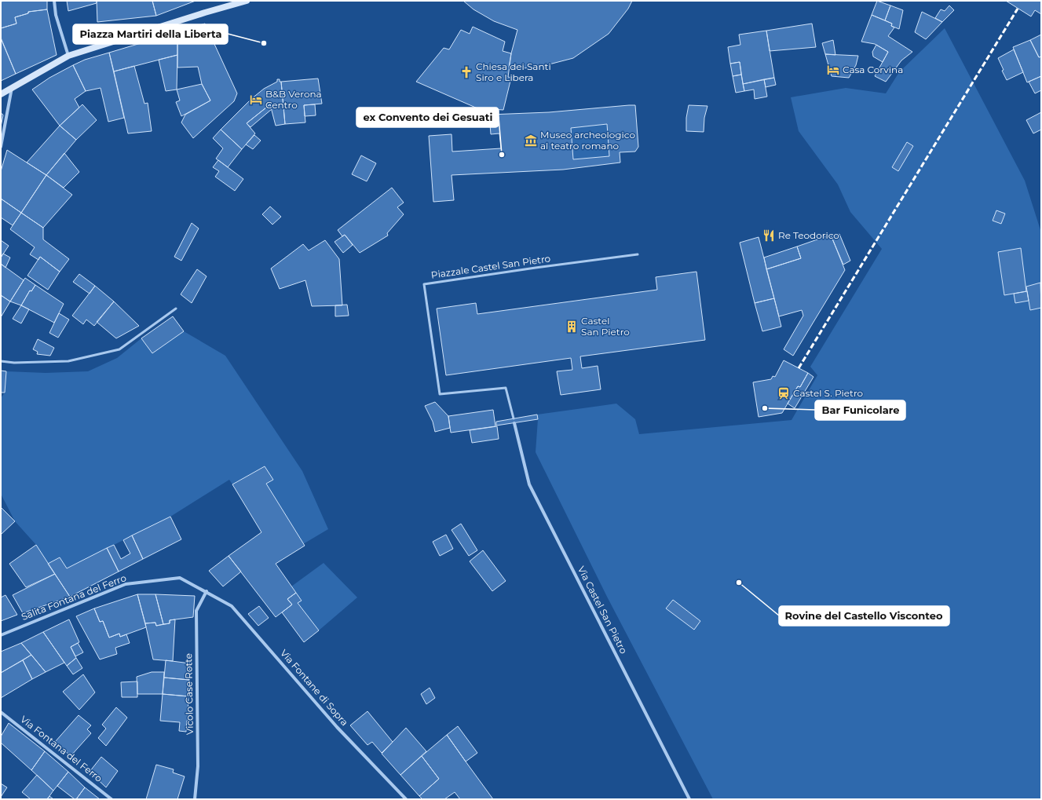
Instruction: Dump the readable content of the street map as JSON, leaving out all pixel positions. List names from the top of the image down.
{
  "streets": {
    "street": [
      "Salita Fontana del Ferro",
      "Via Castel San Pietro",
      "Via Fontane di Sopra",
      "Vicolo Case Rotte",
      "Via Fontana del Ferro"
    ],
    "lane": ["Piazzale Castel San Pietro"]
  },
  "crossings": [
    ["Salita Fontana del Ferro", "Via Fontane di Sopra"],
    ["Salita Fontana del Ferro", "Vicolo Case Rotte"],
    ["Via Fontane di Sopra", "Vicolo Case Rotte"]
  ],
  "places": {
    "other": [
      "Piazza Martiri della Liberta",
      "ex Convento dei Gesuati",
      "Bar Funicolare",
      "Rovine del Castello Visconteo"
    ],
    "hotel": ["Casa Corvina", "B&B Verona Centro"],
    "church": ["Chiesa dei Santi Siro e Libera"],
    "museum": ["Museo archeologico al teatro romano"],
    "restaurant": ["Re Teodorico"],
    "building": ["Castel San Pietro"],
    "station": ["Castel S. Pietro"]
  }
}
